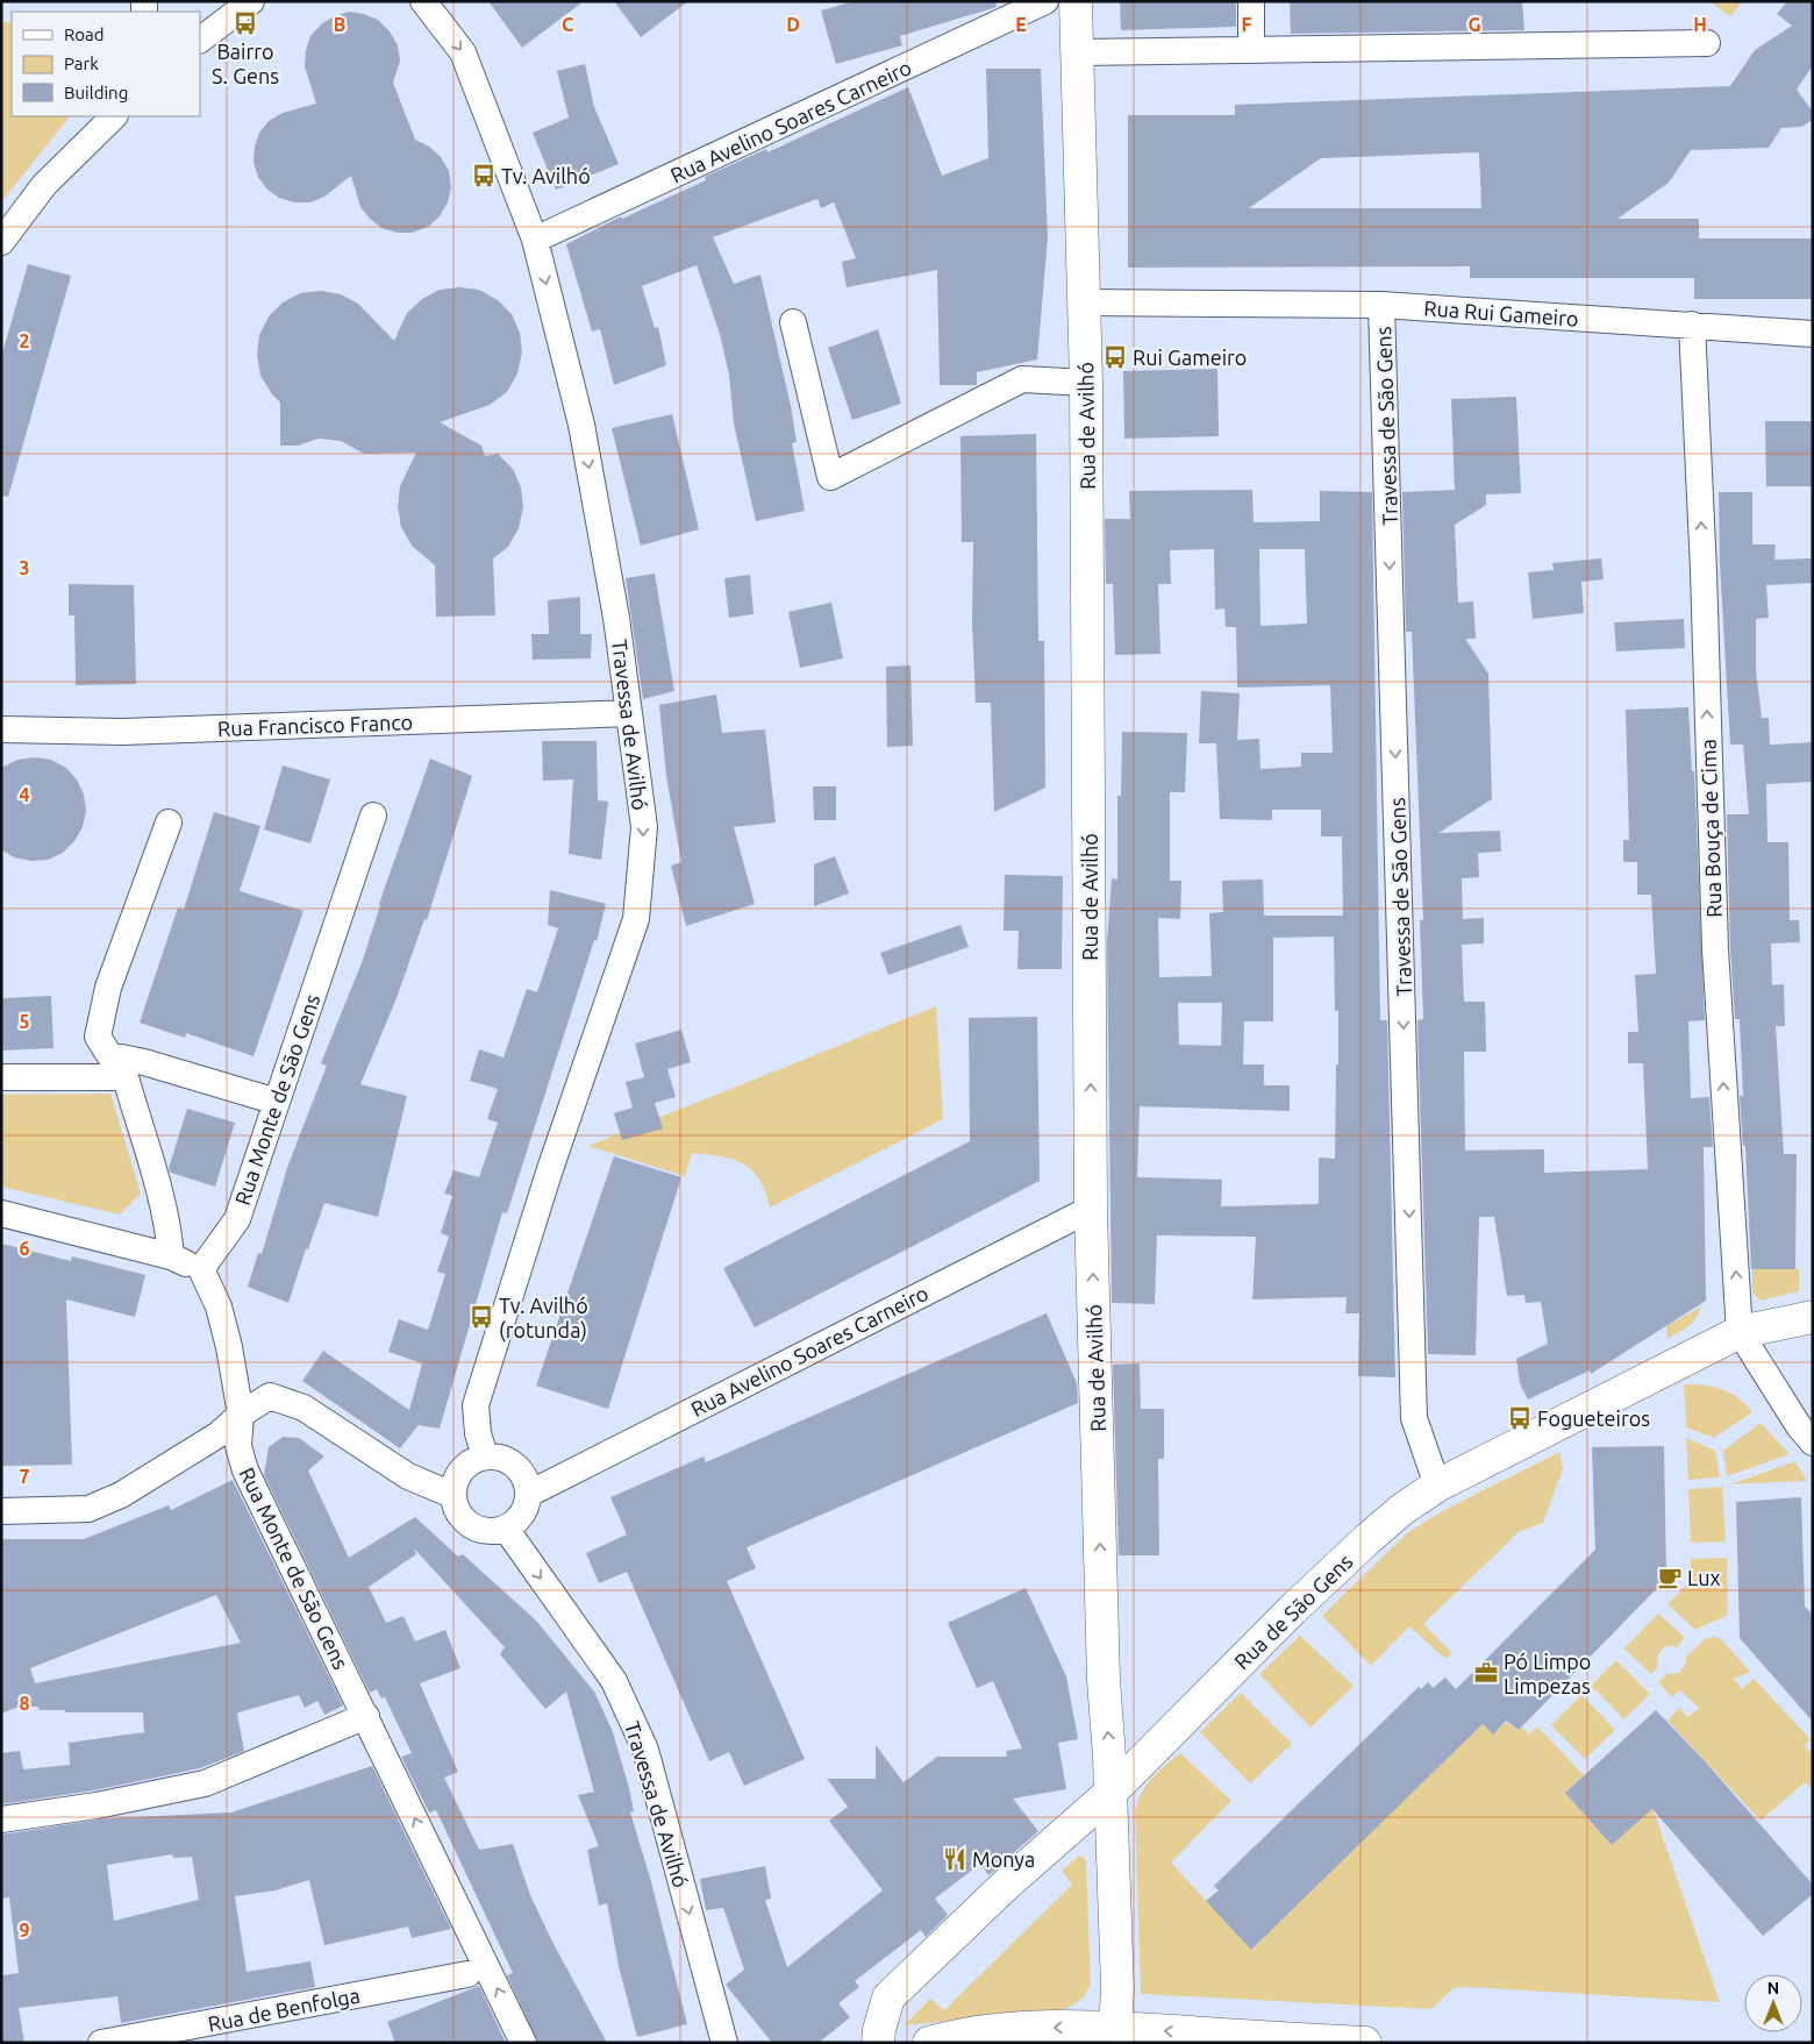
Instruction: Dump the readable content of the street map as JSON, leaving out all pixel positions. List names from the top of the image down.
{
  "streets": {
    "street": [
      "Rua Avelino Soares Carneiro",
      "Rua Rui Gameiro",
      "Rua de Avilhó",
      "Travessa de São Gens",
      "Rua Francisco Franco",
      "Travessa de Avilhó",
      "Rua Bouça de Cima",
      "Rua Monte de São Gens",
      "Rua de São Gens",
      "Rua de Benfolga"
    ]
  },
  "crossings": [
    ["Rua Avelino Soares Carneiro", "Rua de Avilhó"],
    ["Rua Avelino Soares Carneiro", "Travessa de Avilhó"],
    ["Rua Rui Gameiro", "Rua de Avilhó"],
    ["Rua Rui Gameiro", "Travessa de São Gens"],
    ["Rua Rui Gameiro", "Rua Bouça de Cima"],
    ["Rua de Avilhó", "Rua de São Gens"],
    ["Travessa de São Gens", "Rua de São Gens"],
    ["Rua Francisco Franco", "Travessa de Avilhó"],
    ["Rua Bouça de Cima", "Rua de São Gens"]
  ],
  "one_way": [
    "Rua de Avilhó",
    "Travessa de São Gens",
    "Travessa de Avilhó",
    "Rua Bouça de Cima"
  ],
  "places": {
    "bus stop": [
      "Bairro S. Gens",
      "Tv. Avilhó",
      "Rui Gameiro",
      "Tv. Avilhó (rotunda)",
      "Fogueteiros"
    ],
    "cafe": ["Lux"],
    "office": ["Pó Limpo Limpezas"],
    "restaurant": ["Monya"]
  },
  "legend": ["Road", "Park", "Building"],
  "north": "top",
  "grid": {
    "columns": [
      "B",
      "C",
      "D",
      "E",
      "F",
      "G",
      "H"
    ],
    "rows": [
      "2",
      "3",
      "4",
      "5",
      "6",
      "7",
      "8",
      "9"
    ]
  }
}
